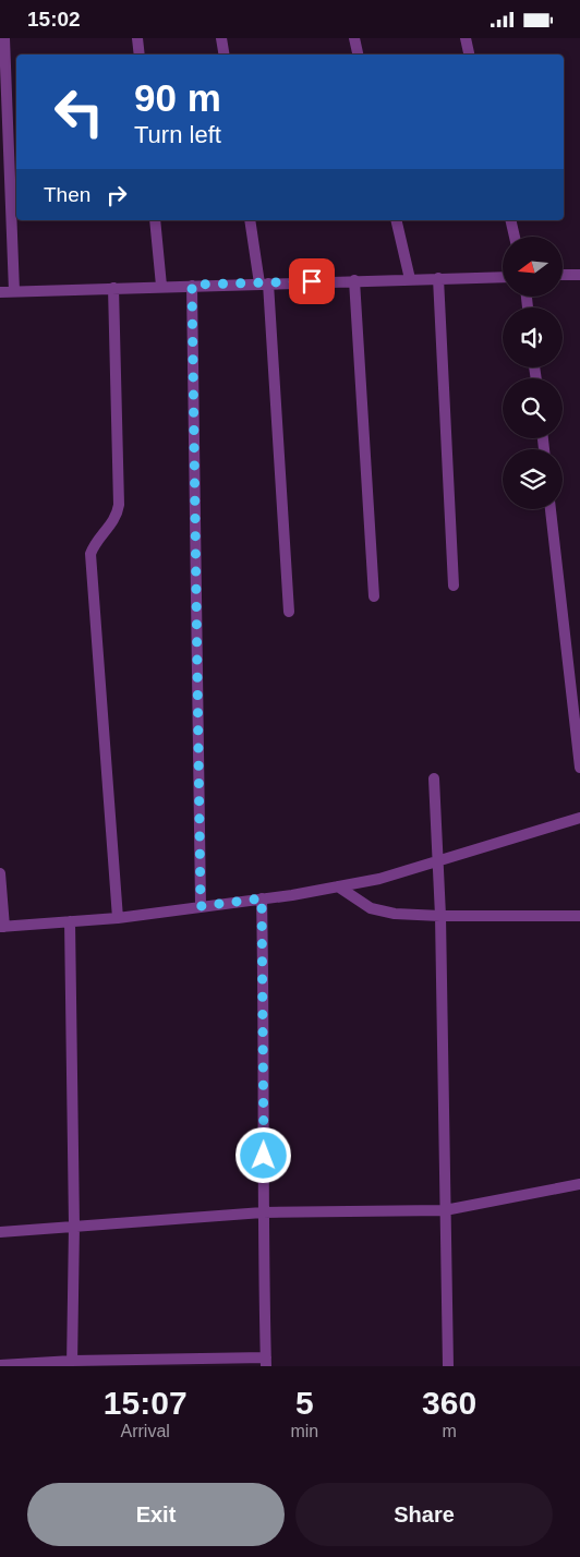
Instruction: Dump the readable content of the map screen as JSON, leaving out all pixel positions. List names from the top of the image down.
{
  "north": "left",
  "page": {
    "status": "15:02",
    "turn": ["90 m", "Turn left"],
    "then": "Then",
    "eta": [
      "15:07",
      "Arrival",
      "5",
      "min",
      "360",
      "m"
    ],
    "buttons": ["Exit", "Share"]
  }
}
